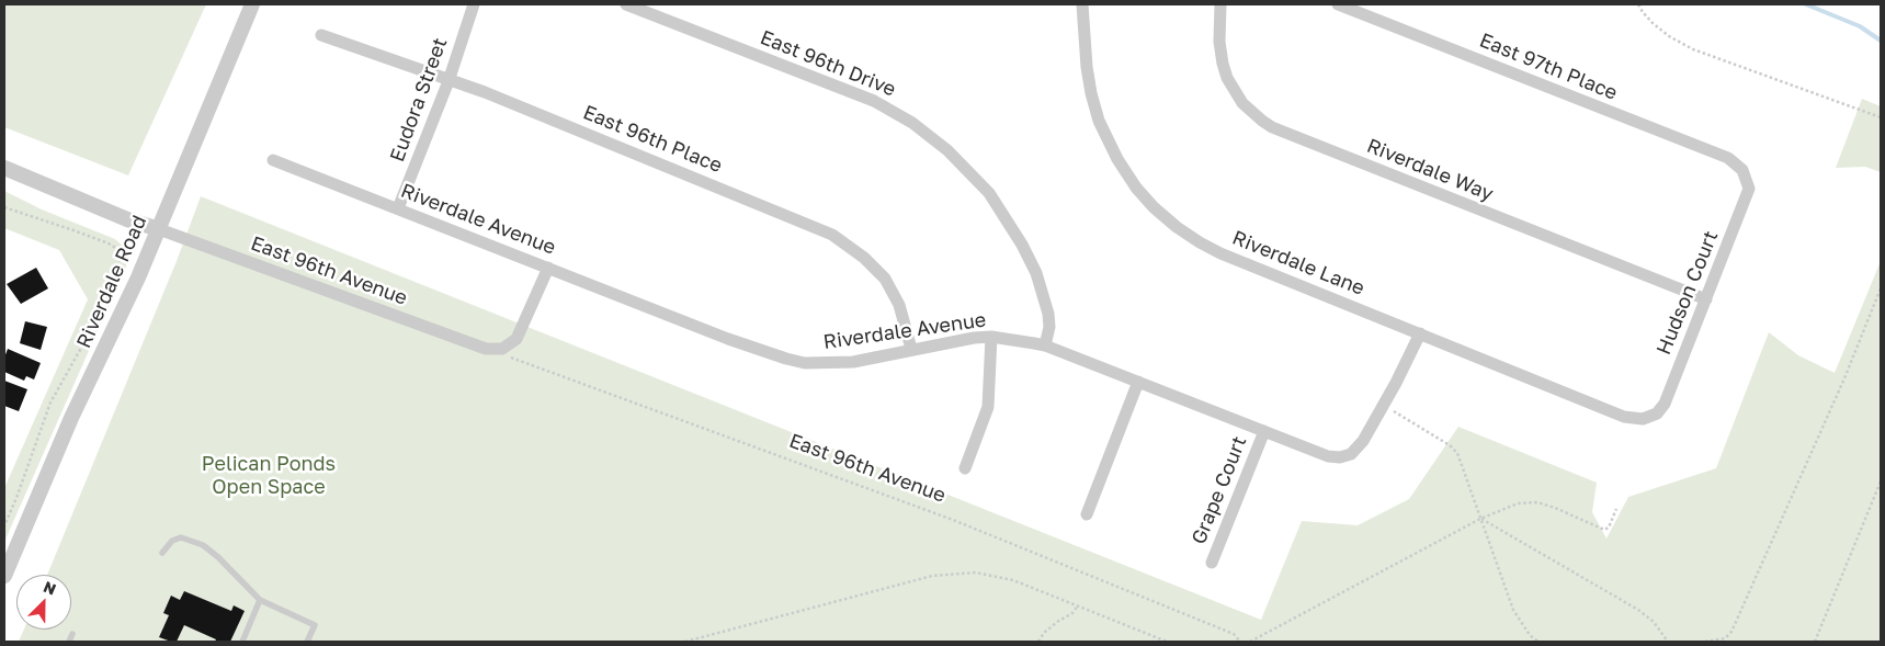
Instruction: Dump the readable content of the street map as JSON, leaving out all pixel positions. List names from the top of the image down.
{
  "streets": {
    "street": [
      "East 96th Drive",
      "East 97th Place",
      "Eudora Street",
      "East 96th Place",
      "Riverdale Way",
      "Riverdale Avenue",
      "Riverdale Lane",
      "East 96th Avenue",
      "Riverdale Road",
      "Hudson Court",
      "Grape Court"
    ]
  },
  "crossings": [
    ["East 96th Drive", "Riverdale Avenue"],
    ["East 97th Place", "Hudson Court"],
    ["Eudora Street", "East 96th Place"],
    ["Eudora Street", "Riverdale Avenue"],
    ["East 96th Place", "Riverdale Avenue"],
    ["Riverdale Way", "Hudson Court"],
    ["Riverdale Avenue", "Riverdale Lane"],
    ["Riverdale Avenue", "Grape Court"],
    ["Riverdale Lane", "Hudson Court"],
    ["East 96th Avenue", "Riverdale Road"]
  ],
  "parks": ["Pelican Ponds Open Space"],
  "north": "top right"
}
